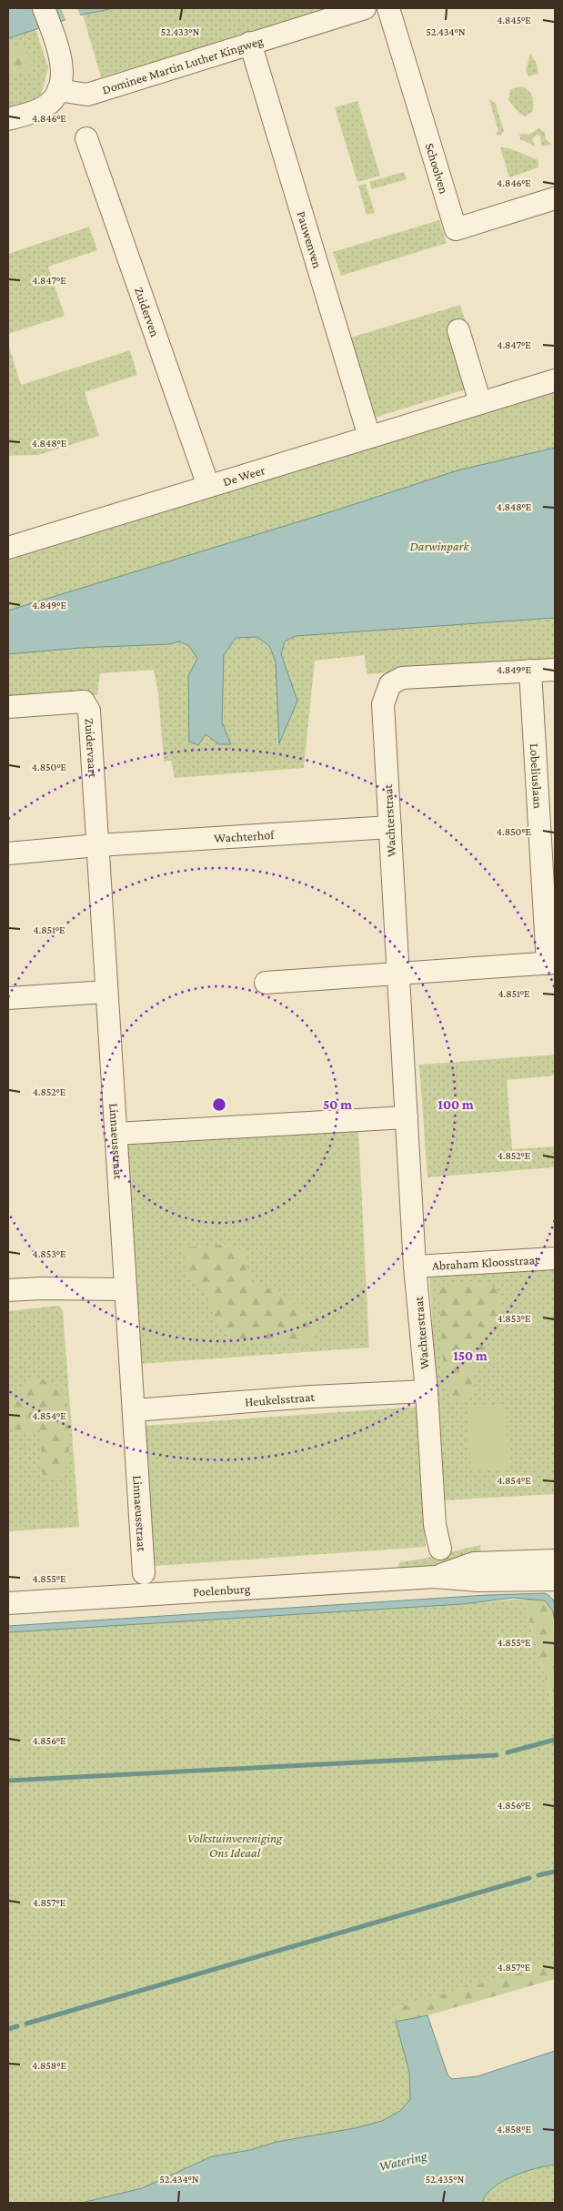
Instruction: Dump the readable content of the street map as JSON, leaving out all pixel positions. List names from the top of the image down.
{
  "streets": {
    "street": [
      "Dominee Martin Luther Kingweg",
      "Schoolven",
      "Pauwenven",
      "Zuiderven",
      "De Weer",
      "Zuidervaart",
      "Lobeliuslaan",
      "Wachterstraat",
      "Wachterhof",
      "Linnaeusstraat",
      "Abraham Kloosstraat",
      "Heukelsstraat",
      "Poelenburg"
    ]
  },
  "crossings": [
    ["Dominee Martin Luther Kingweg", "Pauwenven"],
    ["Pauwenven", "De Weer"],
    ["Zuiderven", "De Weer"],
    ["Zuidervaart", "Wachterhof"],
    ["Zuidervaart", "Linnaeusstraat"],
    ["Lobeliuslaan", "Wachterstraat"],
    ["Wachterstraat", "Wachterhof"],
    ["Wachterstraat", "Abraham Kloosstraat"],
    ["Wachterstraat", "Heukelsstraat"],
    ["Wachterhof", "Linnaeusstraat"],
    ["Linnaeusstraat", "Heukelsstraat"]
  ],
  "water": ["Watering"],
  "parks": ["Darwinpark", "Volkstuinvereniging Ons Ideaal"],
  "coordinates": [
    "4.845°E",
    "52.433°N",
    "52.434°N",
    "4.846°E",
    "4.847°E",
    "4.848°E",
    "4.849°E",
    "4.850°E",
    "4.851°E",
    "4.852°E",
    "4.853°E",
    "4.854°E",
    "4.855°E",
    "4.856°E",
    "4.857°E",
    "4.858°E",
    "52.435°N"
  ],
  "rings": ["50 m", "100 m", "150 m"]
}
